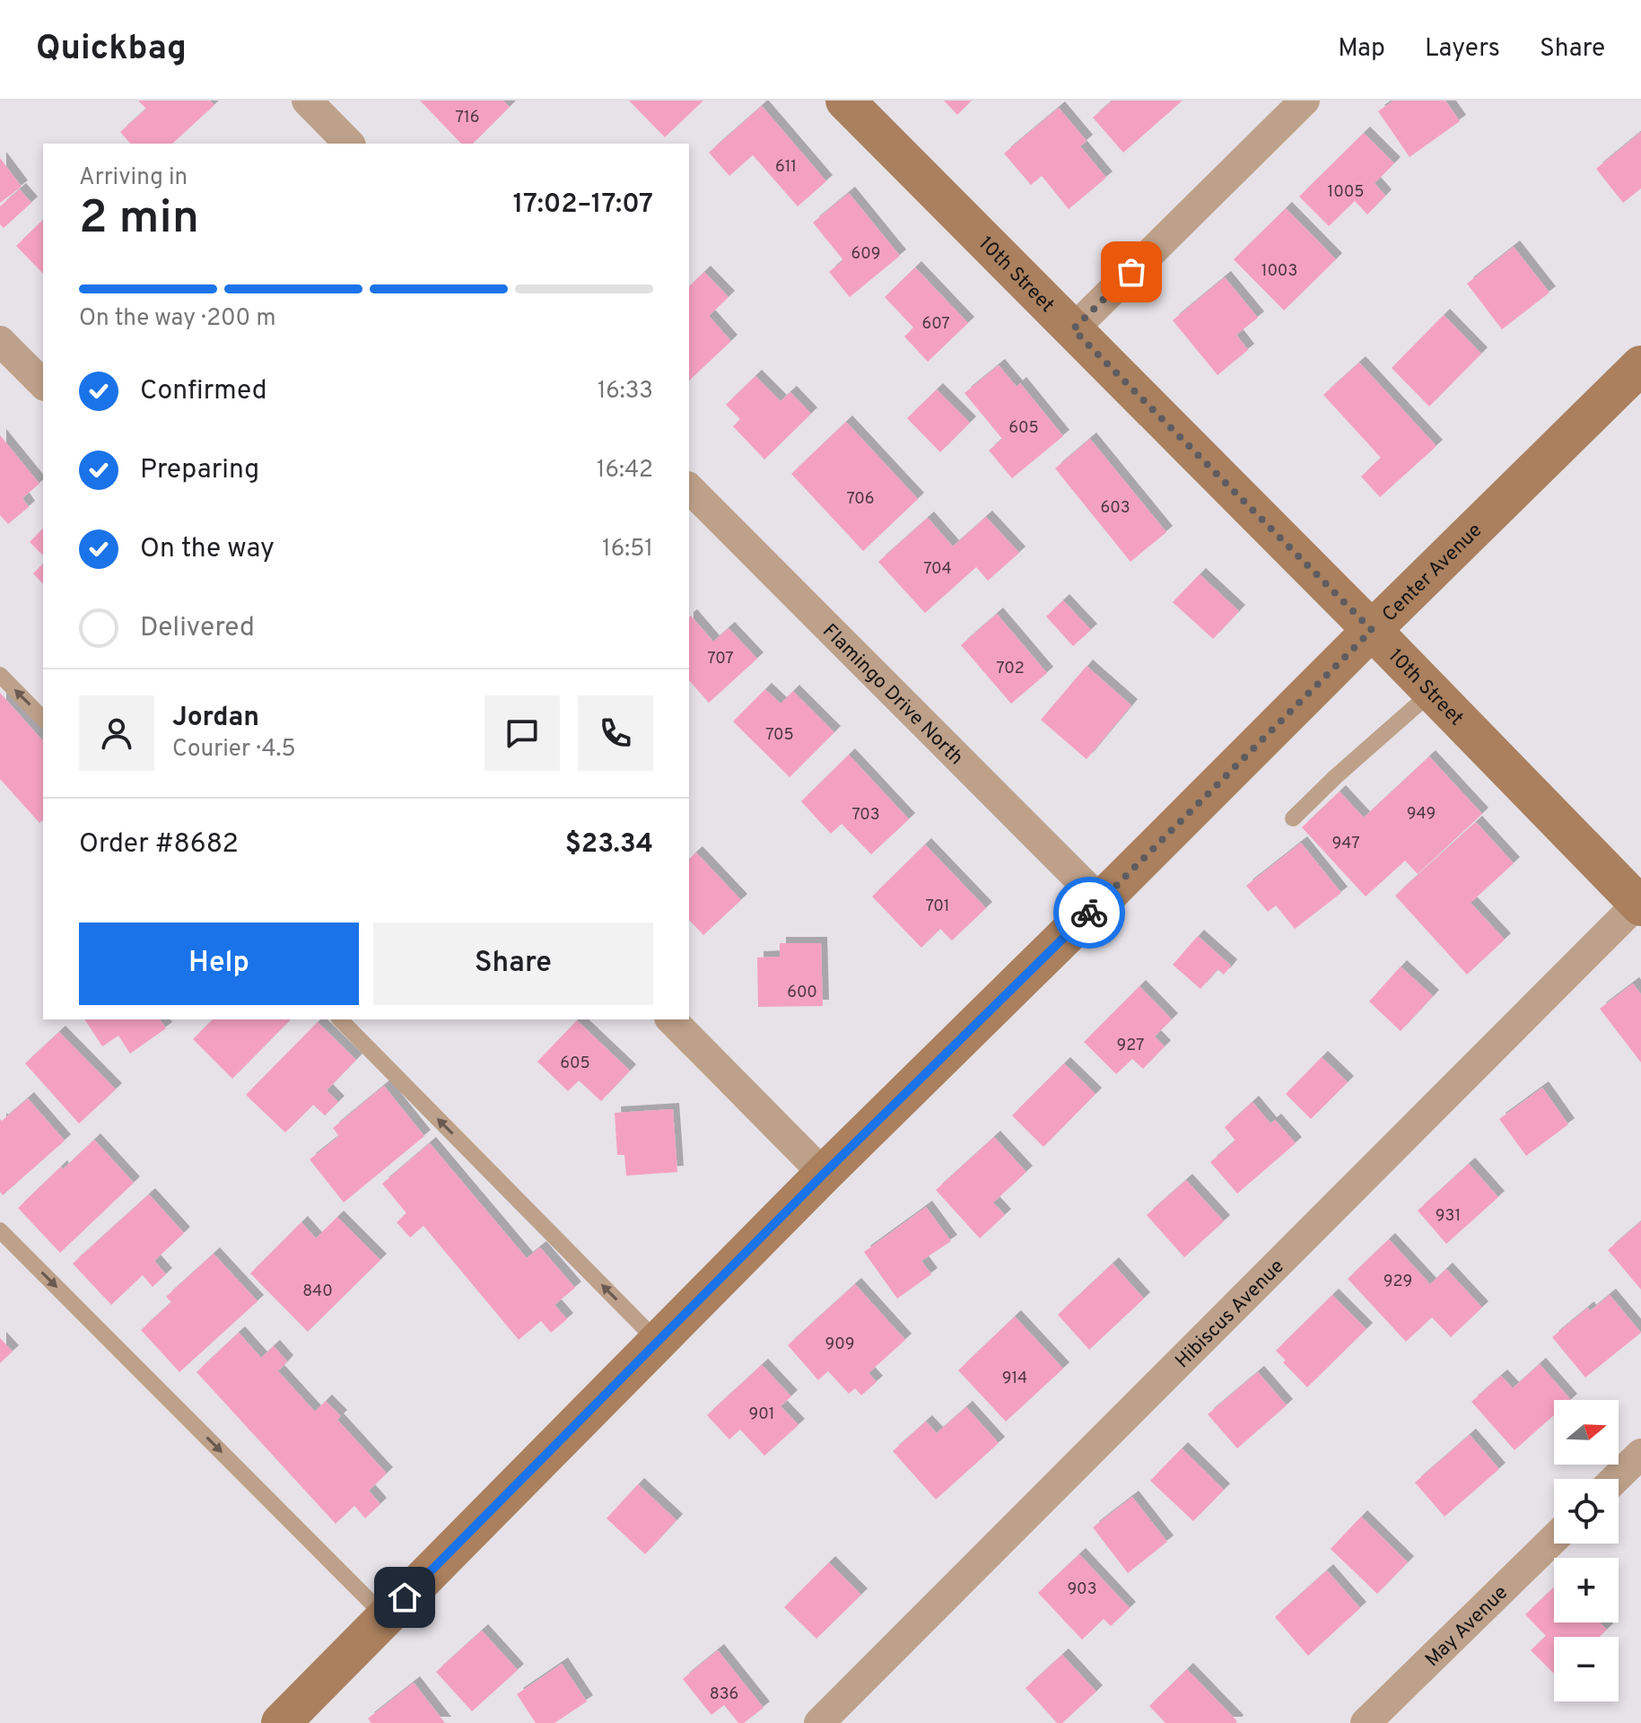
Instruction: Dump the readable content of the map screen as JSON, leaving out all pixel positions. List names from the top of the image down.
{
  "streets": {
    "street": [
      "10th Street",
      "Center Avenue",
      "Flamingo Drive North",
      "Hibiscus Avenue",
      "May Avenue"
    ]
  },
  "crossings": [
    ["10th Street", "Center Avenue"],
    ["10th Street", "Hibiscus Avenue"],
    ["Center Avenue", "Flamingo Drive North"]
  ],
  "house_numbers": [
    "716",
    "611",
    "1005",
    "609",
    "1003",
    "607",
    "605",
    "706",
    "603",
    "704",
    "707",
    "702",
    "705",
    "949",
    "703",
    "947",
    "701",
    "600",
    "927",
    "605",
    "931",
    "929",
    "840",
    "909",
    "914",
    "901",
    "903",
    "836"
  ],
  "north": "right",
  "page": {
    "header": "Quickbag",
    "nav": ["Map", "Layers", "Share"],
    "heading": ["2 min", "Arriving in", "17:02–17:07"],
    "panel": [
      "Jordan",
      "Courier · 4.5",
      "Order #8682",
      "$23.34"
    ],
    "bar": "On the way · 200 m",
    "list": [
      ["Confirmed", "16:33"],
      ["Preparing", "16:42"],
      ["On the way", "16:51"],
      "Delivered"
    ],
    "buttons": ["Help", "Share"],
    "map_buttons": ["+", "−"]
  }
}
